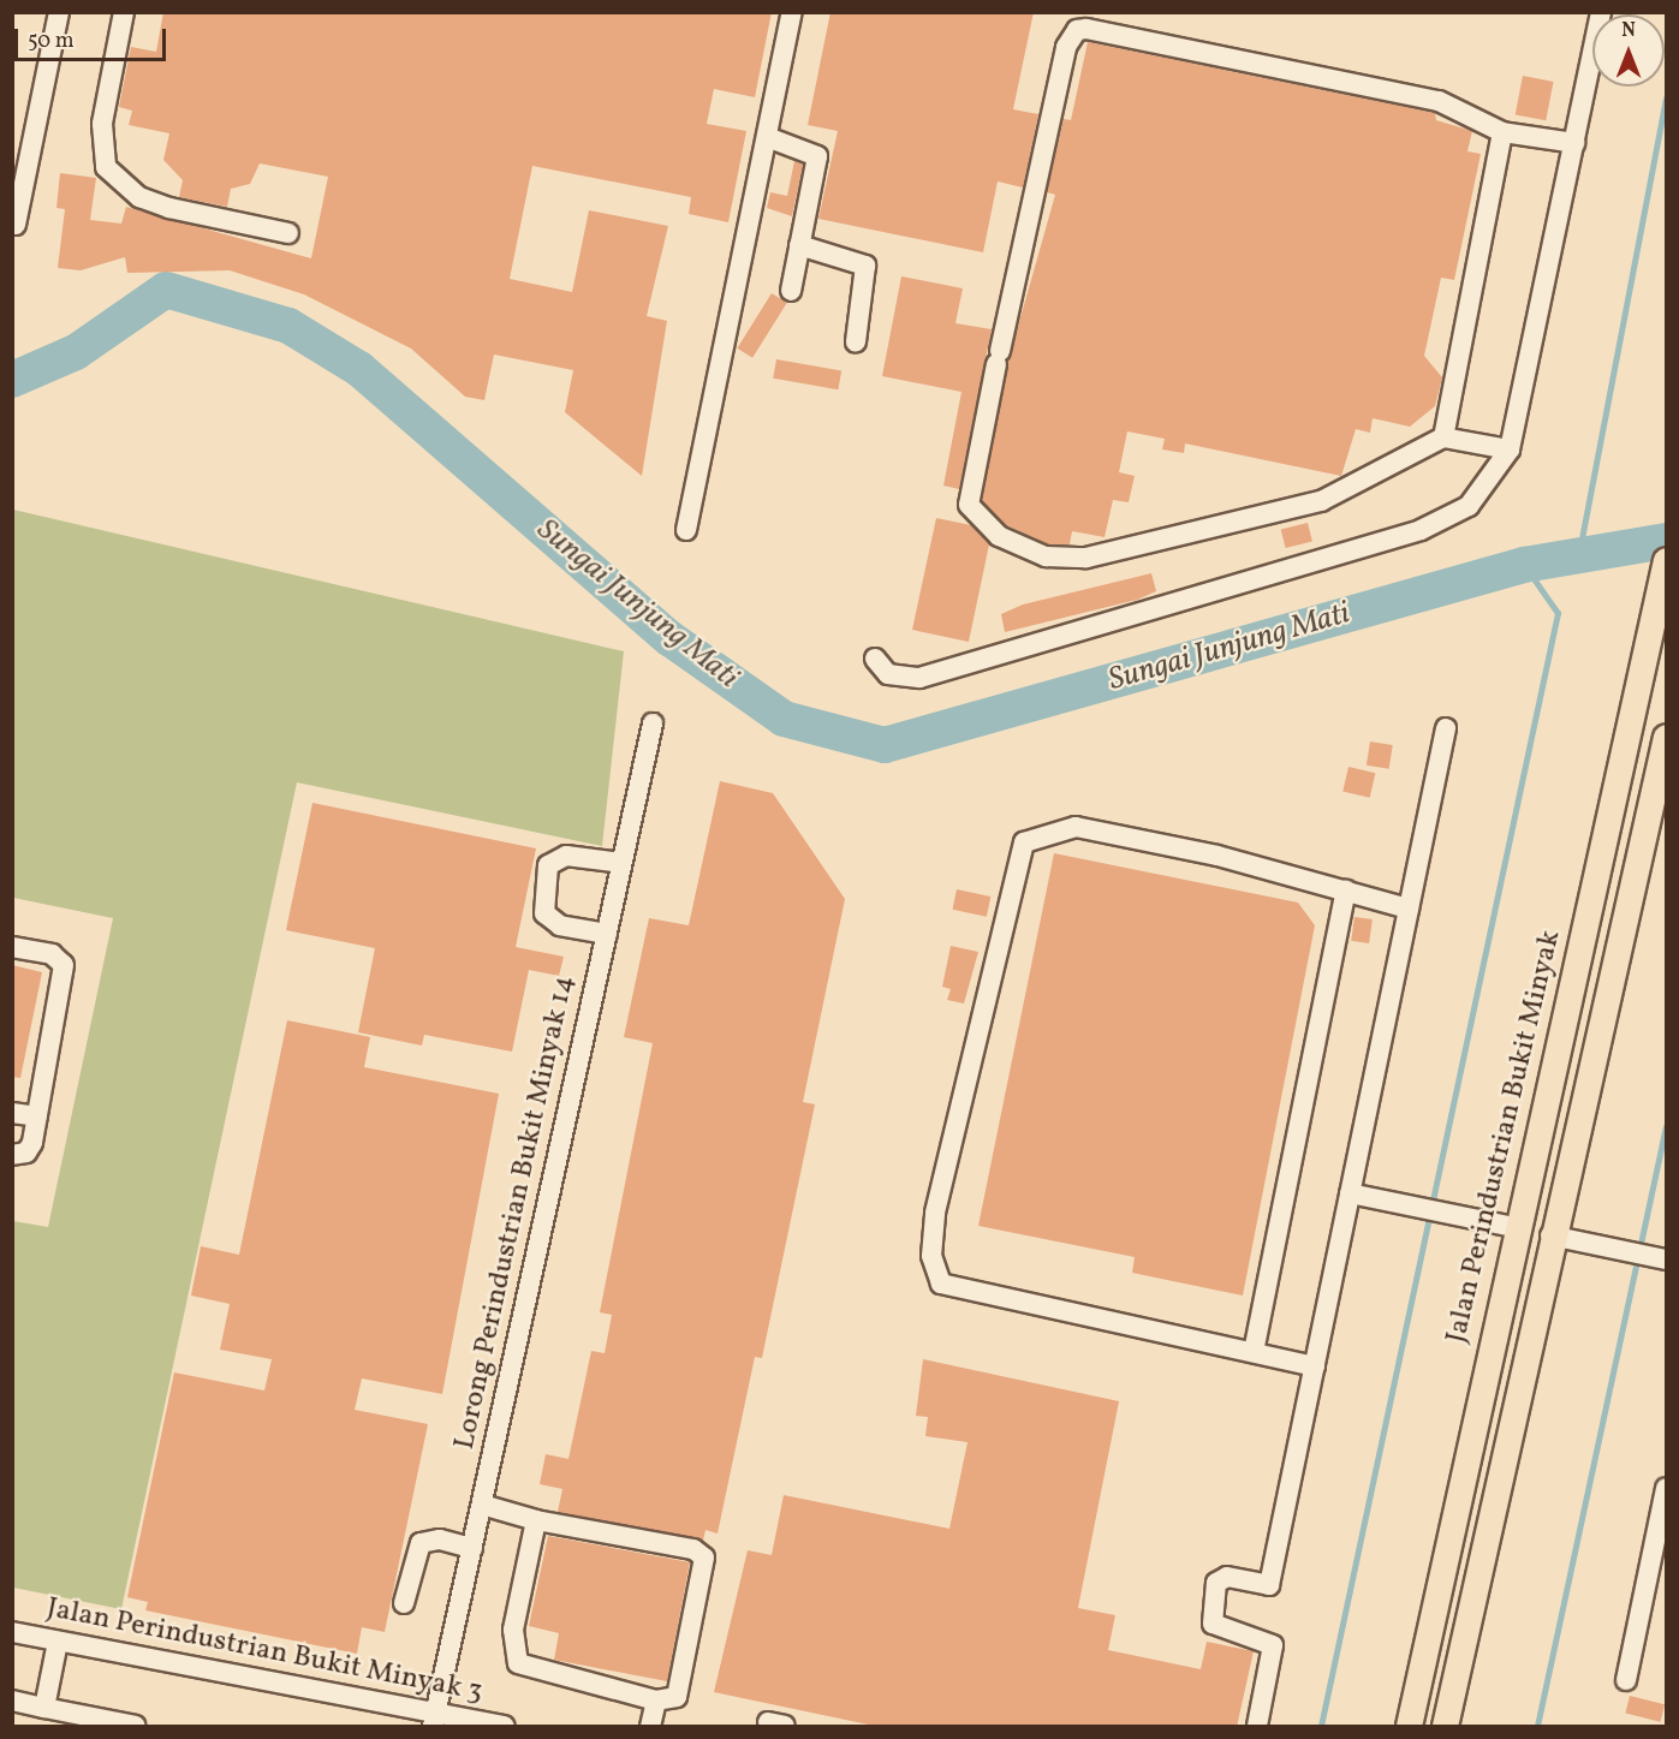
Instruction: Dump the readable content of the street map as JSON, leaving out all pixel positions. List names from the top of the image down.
{
  "streets": {
    "main road": ["Jalan Perindustrian Bukit Minyak"],
    "street": ["Lorong Perindustrian Bukit Minyak 14", "Jalan Perindustrian Bukit Minyak 3"]
  },
  "crossings": [
    ["Lorong Perindustrian Bukit Minyak 14", "Jalan Perindustrian Bukit Minyak 3"]
  ],
  "water": ["Sungai Junjung Mati"],
  "scale_bar": "50 m",
  "north": "top"
}
